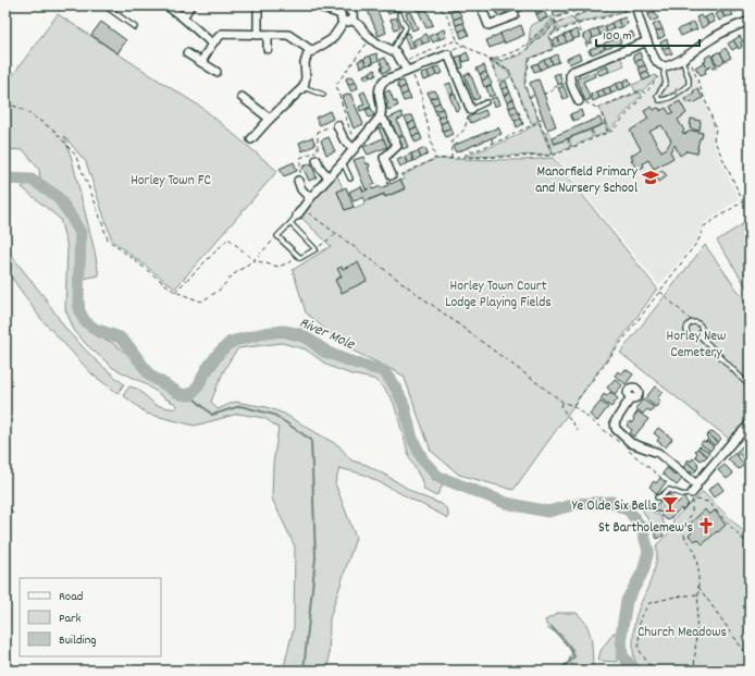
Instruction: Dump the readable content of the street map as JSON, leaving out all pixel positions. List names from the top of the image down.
{
  "water": ["River Mole"],
  "parks": [
    "Horley Town FC",
    "Horley Town Court Lodge Playing Fields",
    "Horley New Cemetery",
    "Church Meadows"
  ],
  "places": {
    "school or university": ["Manorfield Primary and Nursery School"],
    "bar": ["Ye Olde Six Bells"],
    "church": ["St Bartholemew's"]
  },
  "legend": ["Road", "Park", "Building"],
  "scale_bar": "100 m"
}
